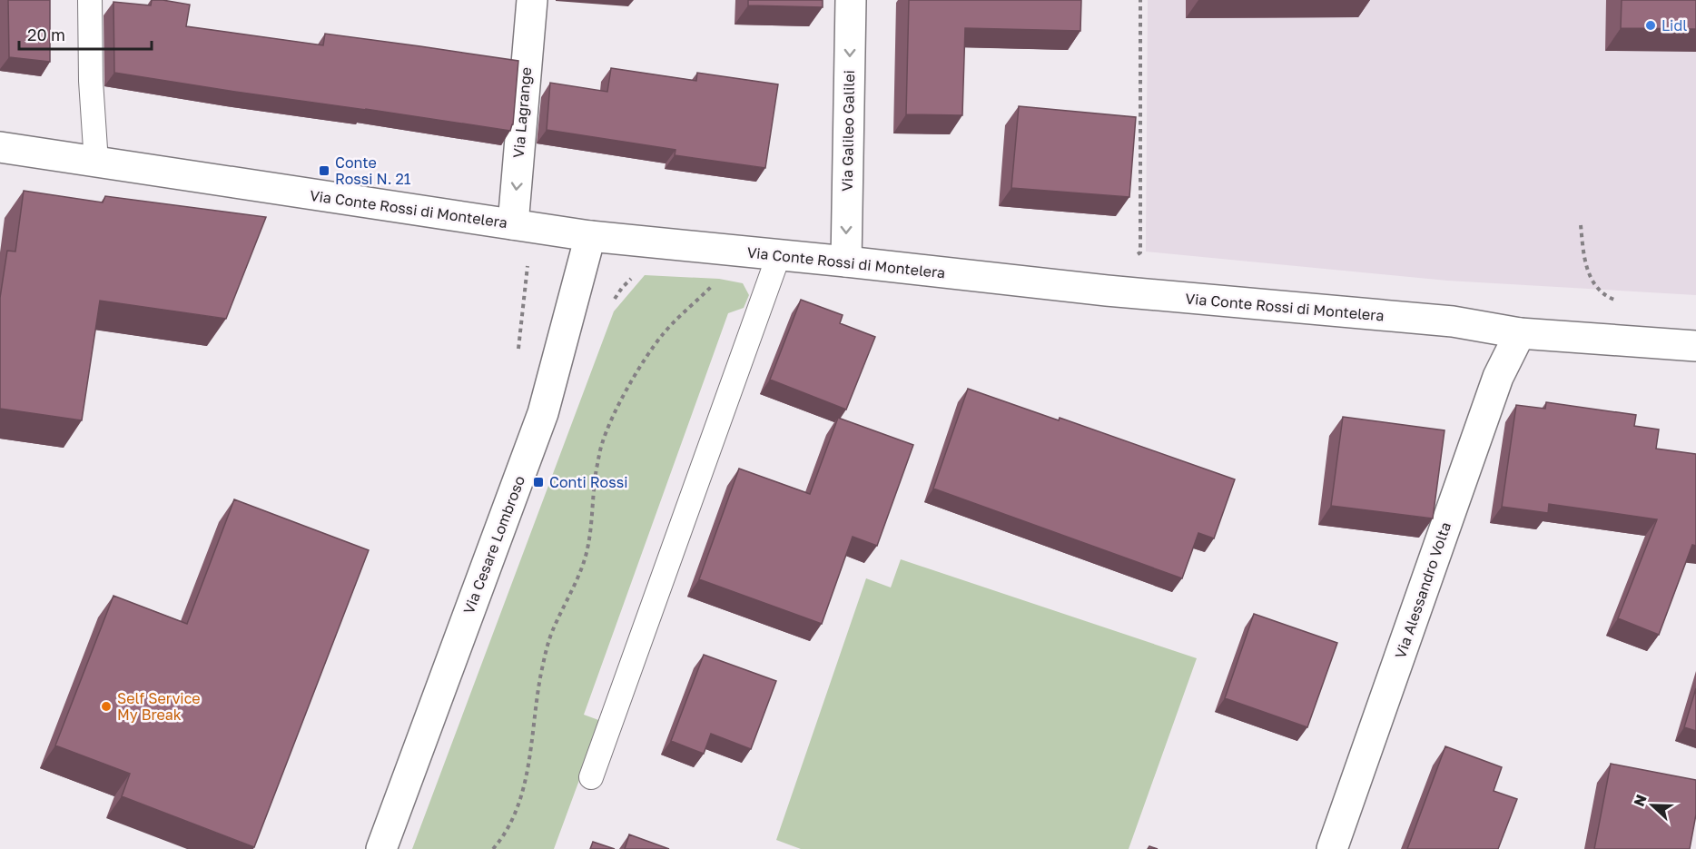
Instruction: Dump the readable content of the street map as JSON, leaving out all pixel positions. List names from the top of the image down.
{
  "streets": {
    "street": [
      "Via Lagrange",
      "Via Galileo Galilei",
      "Via Conte Rossi di Montelera",
      "Via Cesare Lombroso",
      "Via Alessandro Volta"
    ]
  },
  "crossings": [
    ["Via Lagrange", "Via Conte Rossi di Montelera"],
    ["Via Galileo Galilei", "Via Conte Rossi di Montelera"],
    ["Via Conte Rossi di Montelera", "Via Cesare Lombroso"],
    ["Via Conte Rossi di Montelera", "Via Alessandro Volta"]
  ],
  "one_way": ["Via Lagrange", "Via Galileo Galilei"],
  "places": {
    "other": ["Lidl", "Self Service My Break"],
    "transit": ["Conte Rossi N. 21", "Conti Rossi"]
  },
  "scale_bar": "20 m",
  "north": "left"
}
